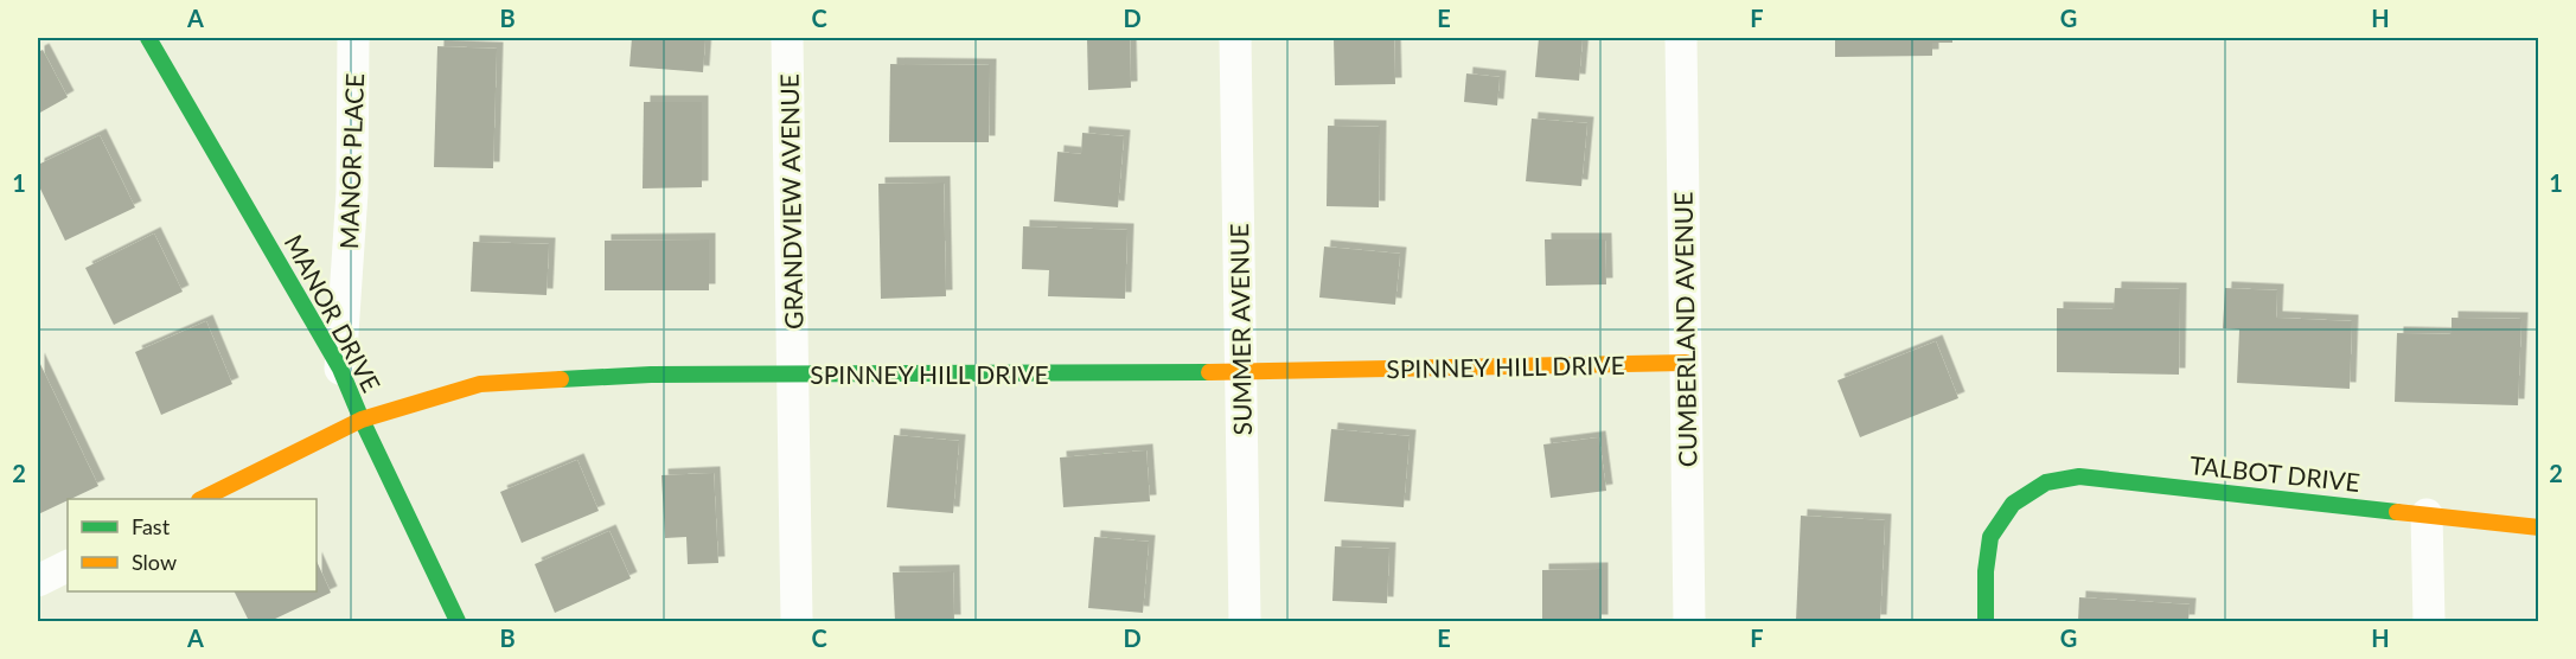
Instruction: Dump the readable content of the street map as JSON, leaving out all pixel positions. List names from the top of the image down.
{
  "streets": {
    "street": [
      "MANOR PLACE",
      "GRANDVIEW AVENUE",
      "MANOR DRIVE",
      "SUMMER AVENUE",
      "CUMBERLAND AVENUE",
      "SPINNEY HILL DRIVE",
      "TALBOT DRIVE"
    ]
  },
  "crossings": [
    ["MANOR PLACE", "MANOR DRIVE"],
    ["GRANDVIEW AVENUE", "SPINNEY HILL DRIVE"],
    ["MANOR DRIVE", "SPINNEY HILL DRIVE"],
    ["SUMMER AVENUE", "SPINNEY HILL DRIVE"],
    ["CUMBERLAND AVENUE", "SPINNEY HILL DRIVE"]
  ],
  "legend": ["Fast", "Slow"],
  "grid": {
    "columns": [
      "A",
      "B",
      "C",
      "D",
      "E",
      "F",
      "G",
      "H"
    ],
    "rows": ["1", "2"]
  }
}
